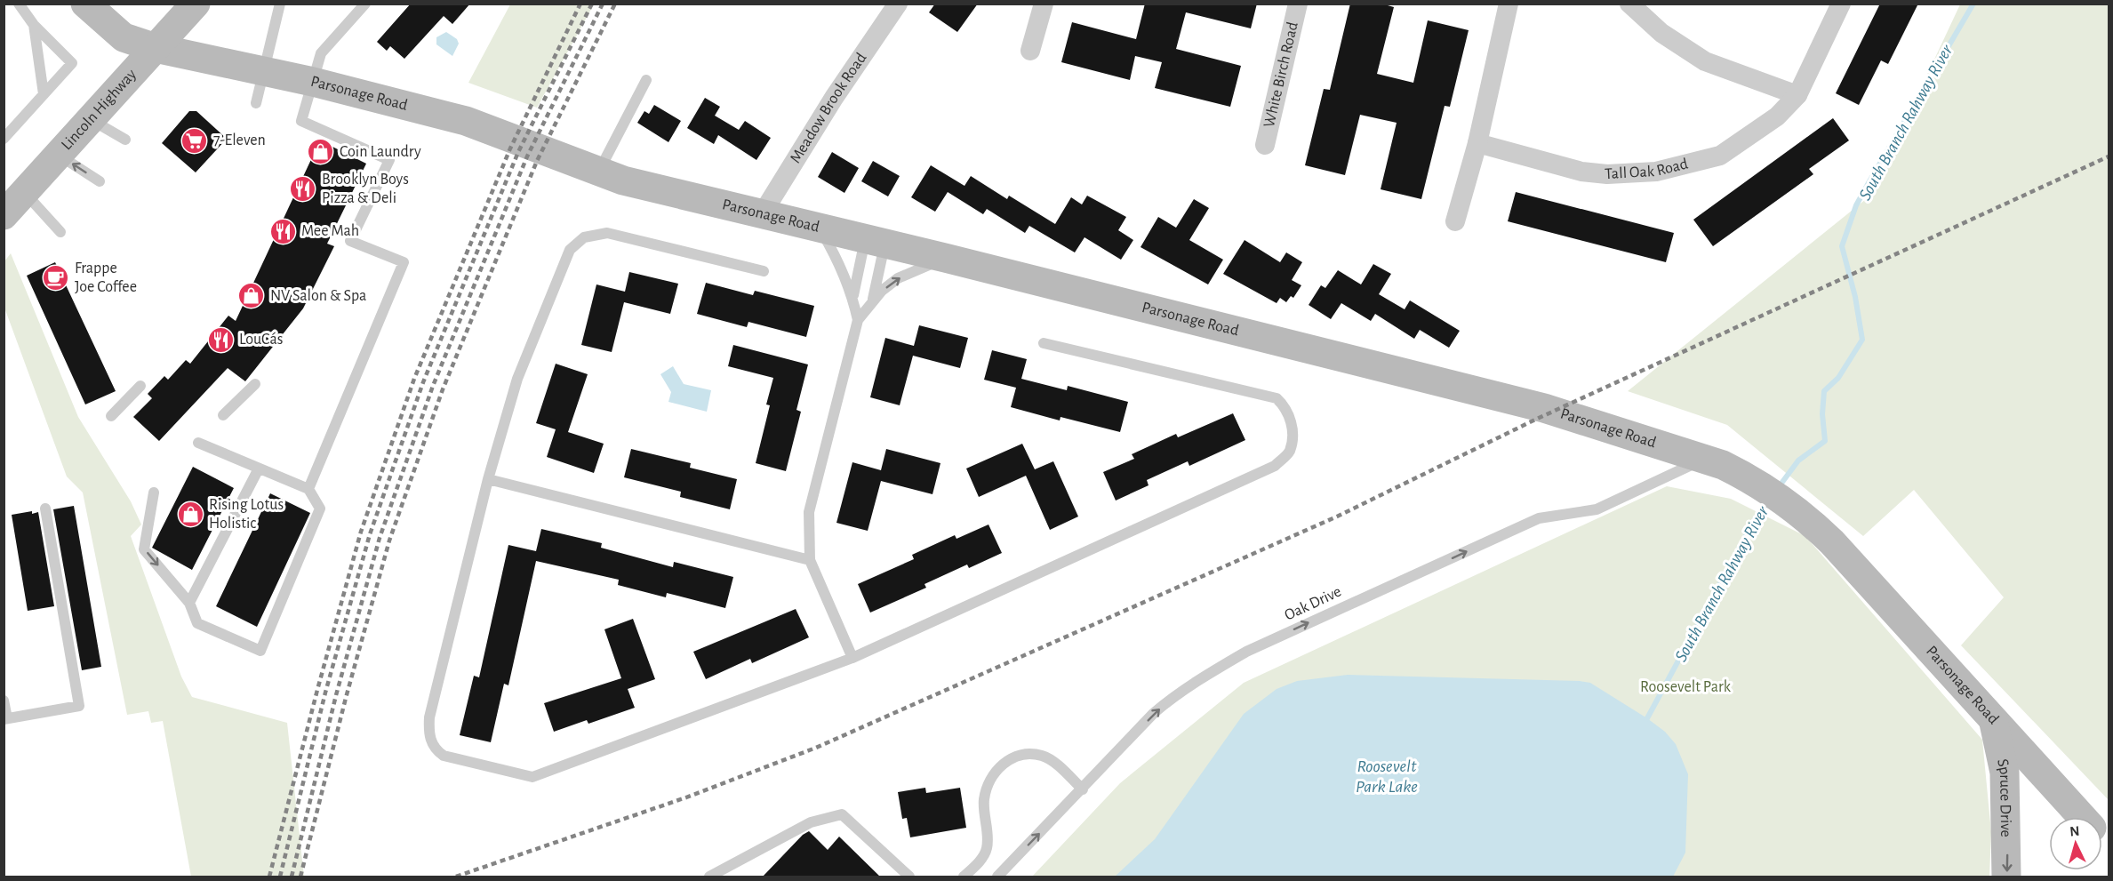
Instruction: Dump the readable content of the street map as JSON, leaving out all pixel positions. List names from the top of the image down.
{
  "streets": {
    "street": [
      "White Birch Road",
      "Parsonage Road",
      "Meadow Brook Road",
      "Lincoln Highway",
      "Tall Oak Road",
      "Spruce Drive"
    ],
    "lane": ["Oak Drive"]
  },
  "crossings": [
    ["Parsonage Road", "Meadow Brook Road"],
    ["Parsonage Road", "Lincoln Highway"],
    ["Parsonage Road", "Oak Drive"],
    ["Parsonage Road", "Spruce Drive"]
  ],
  "one_way": ["Oak Drive", "Spruce Drive"],
  "water": ["South Branch Rahway River", "Roosevelt Park Lake"],
  "parks": ["Roosevelt Park"],
  "places": {
    "supermarket": ["7-Eleven"],
    "shop": ["Coin Laundry", "NV Salon & Spa", "Rising Lotus Holistic"],
    "restaurant": ["Brooklyn Boys Pizza & Deli", "Mee Mah", "LouCás"],
    "cafe": ["Frappe Joe Coffee"]
  },
  "north": "top"
}
